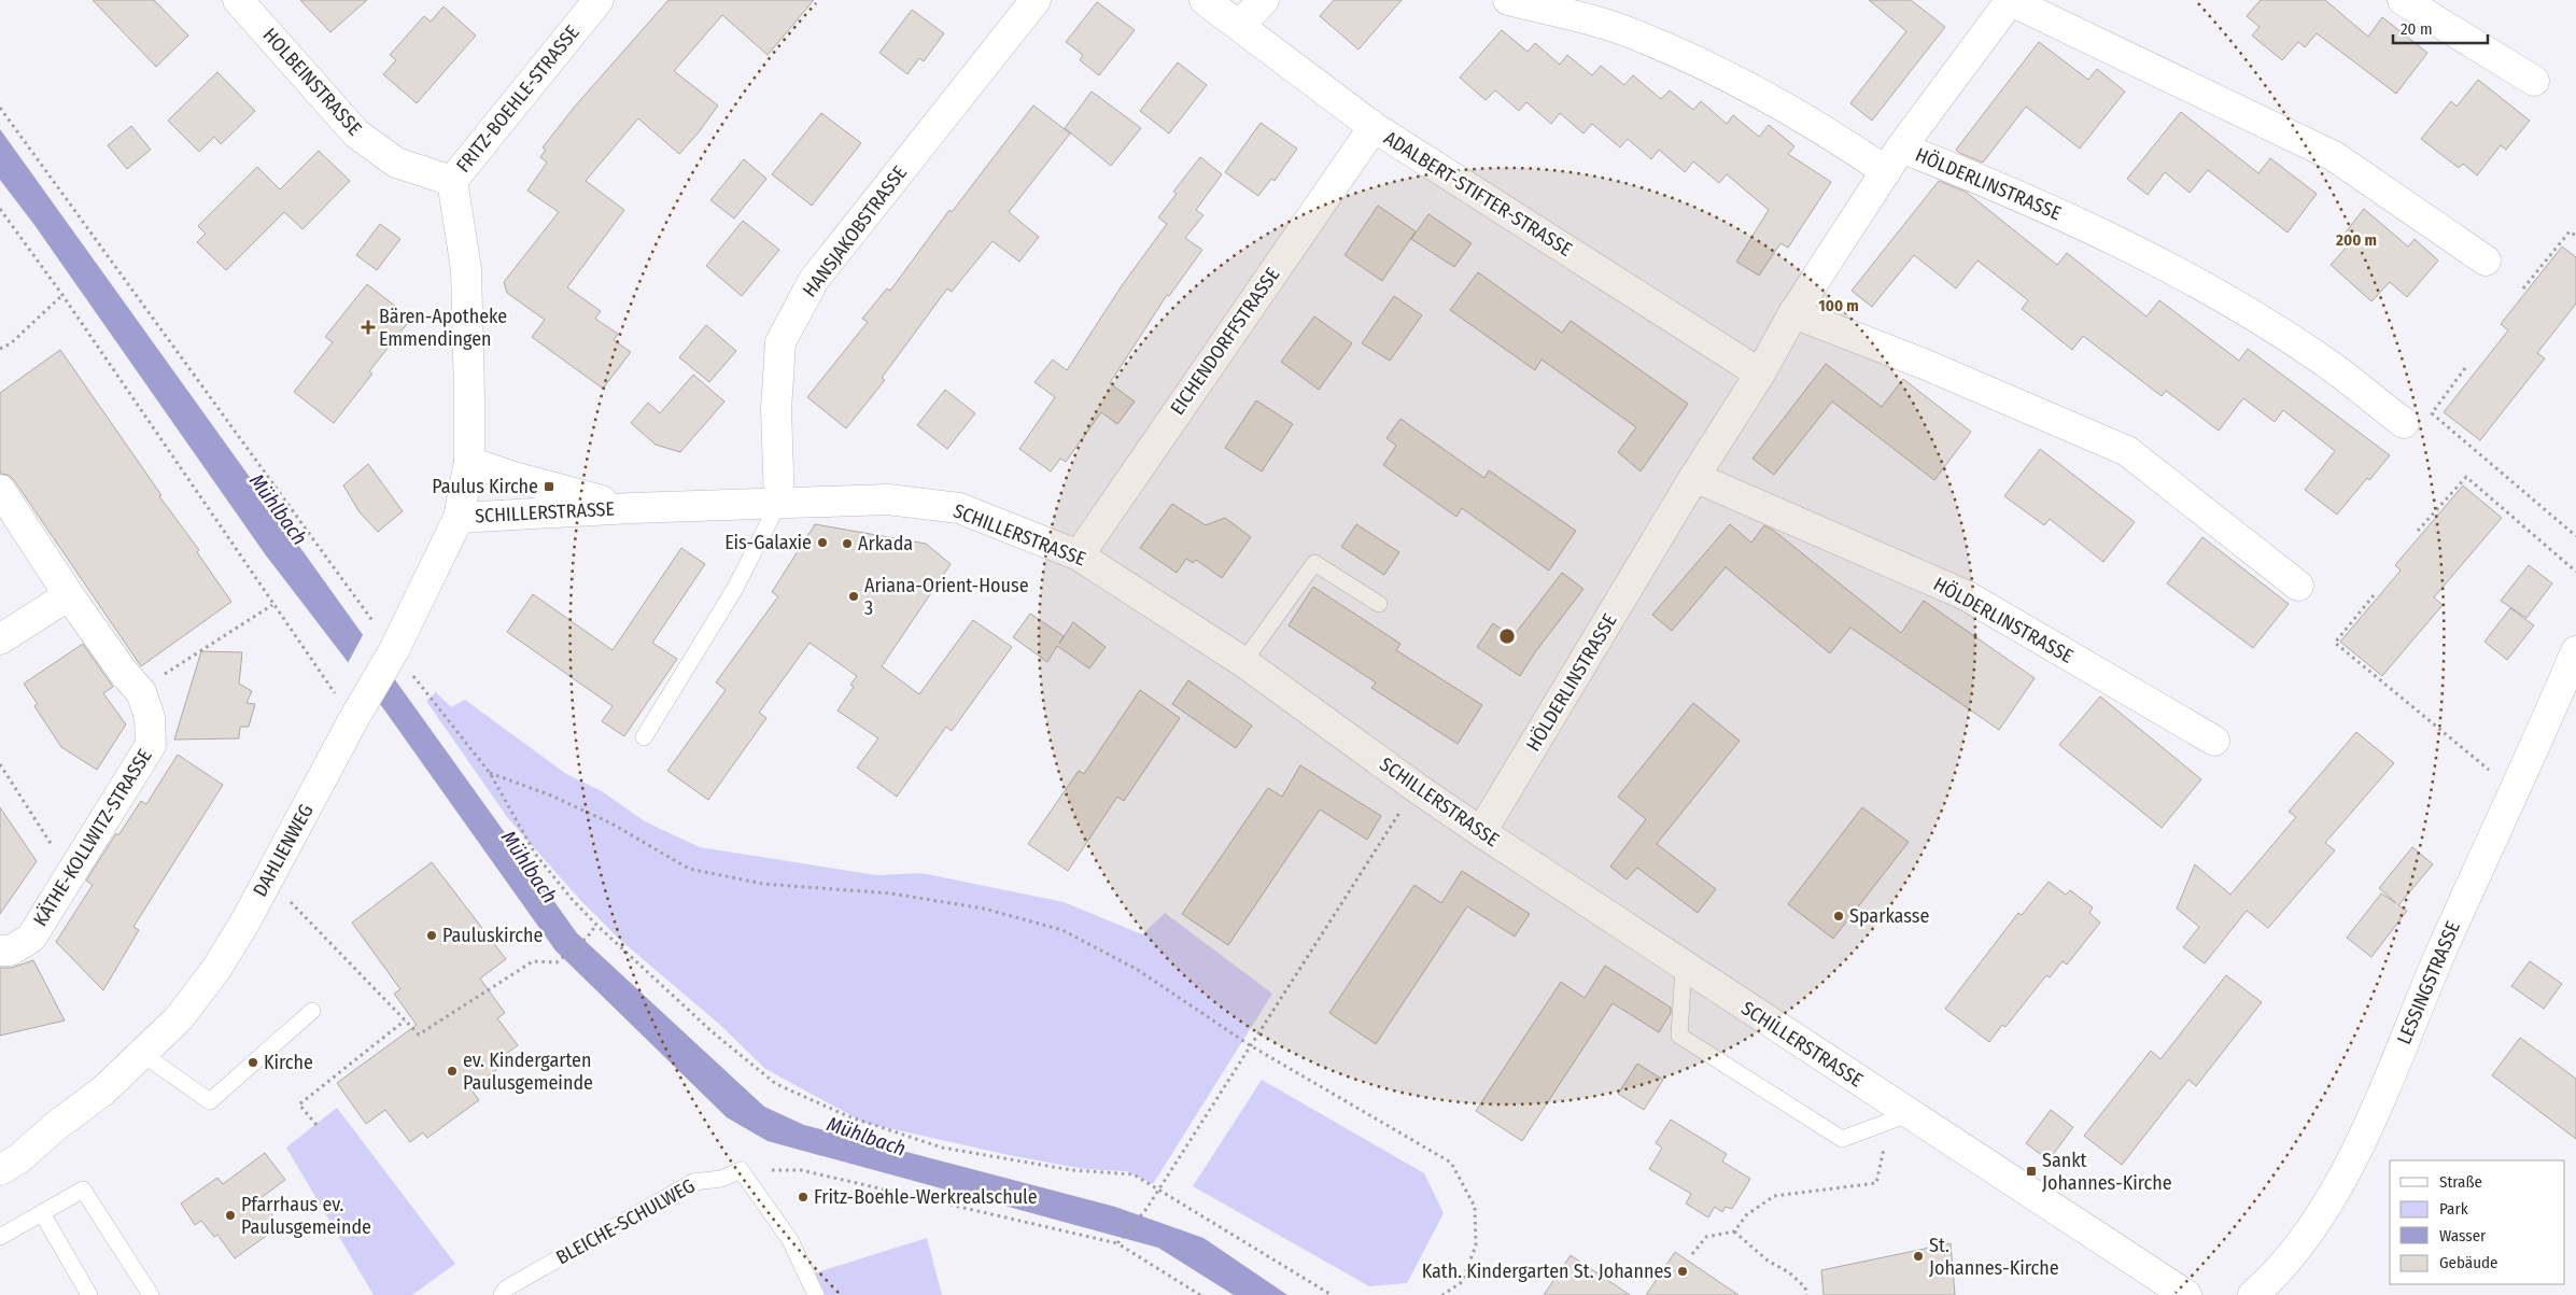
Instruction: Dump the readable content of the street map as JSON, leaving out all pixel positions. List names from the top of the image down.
{
  "streets": {
    "street": [
      "HOLBEINSTRASSE",
      "FRITZ-BOEHLE-STRASSE",
      "HÖLDERLINSTRASSE",
      "ADALBERT-STIFTER-STRASSE",
      "HANSJAKOBSTRASSE",
      "EICHENDORFFSTRASSE",
      "SCHILLERSTRASSE",
      "KÄTHE-KOLLWITZ-STRASSE",
      "DAHLIENWEG",
      "LESSINGSTRASSE"
    ],
    "lane": ["BLEICHE-SCHULWEG"]
  },
  "crossings": [
    ["HOLBEINSTRASSE", "FRITZ-BOEHLE-STRASSE"],
    ["FRITZ-BOEHLE-STRASSE", "SCHILLERSTRASSE"],
    ["FRITZ-BOEHLE-STRASSE", "DAHLIENWEG"],
    ["HÖLDERLINSTRASSE", "ADALBERT-STIFTER-STRASSE"],
    ["HÖLDERLINSTRASSE", "SCHILLERSTRASSE"],
    ["ADALBERT-STIFTER-STRASSE", "EICHENDORFFSTRASSE"],
    ["HANSJAKOBSTRASSE", "SCHILLERSTRASSE"],
    ["EICHENDORFFSTRASSE", "SCHILLERSTRASSE"],
    ["SCHILLERSTRASSE", "DAHLIENWEG"]
  ],
  "water": ["Mühlbach"],
  "places": {
    "health": ["Bären-Apotheke Emmendingen"],
    "transit": ["Paulus Kirche", "Sankt Johannes-Kirche"],
    "other": [
      "Eis-Galaxie",
      "Arkada",
      "Ariana-Orient-House 3",
      "Sparkasse",
      "Pauluskirche",
      "Kirche",
      "ev. Kindergarten Paulusgemeinde",
      "Fritz-Boehle-Werkrealschule",
      "Pfarrhaus ev. Paulusgemeinde",
      "St. Johannes-Kirche",
      "Kath. Kindergarten St. Johannes"
    ]
  },
  "legend": [
    "Straße",
    "Park",
    "Wasser",
    "Gebäude"
  ],
  "scale_bar": "20 m",
  "rings": ["200 m", "100 m"]
}
